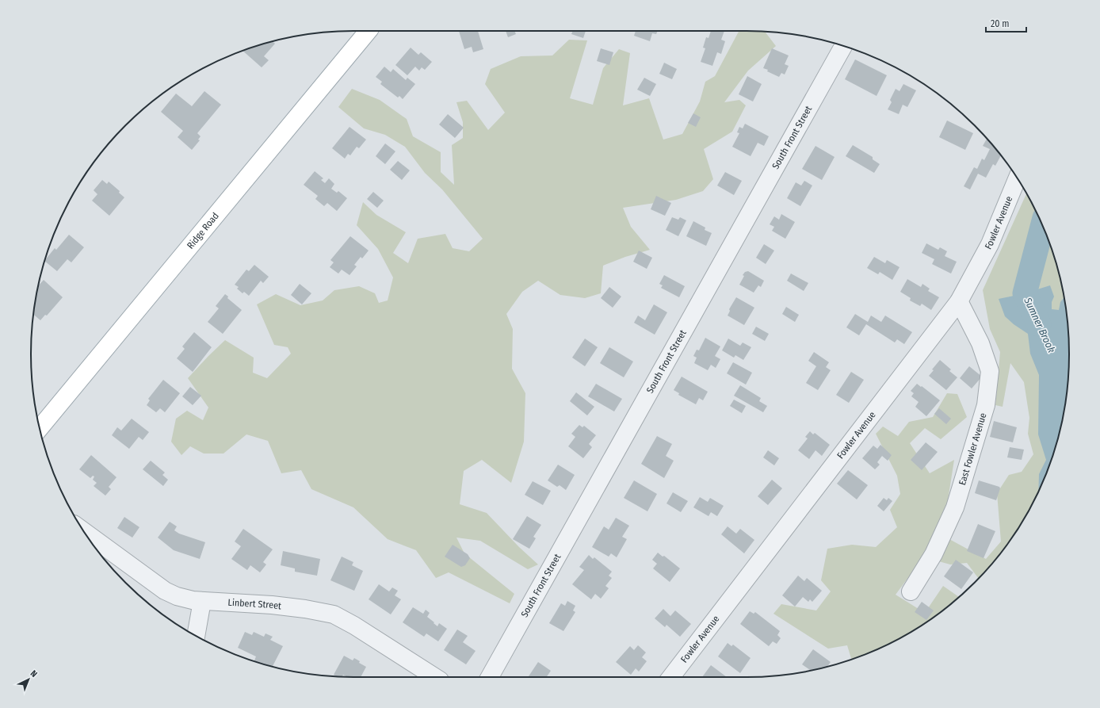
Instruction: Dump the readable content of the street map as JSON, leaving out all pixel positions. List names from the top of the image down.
{
  "streets": {
    "main road": ["Ridge Road"],
    "street": [
      "South Front Street",
      "Fowler Avenue",
      "East Fowler Avenue",
      "Linbert Street"
    ]
  },
  "crossings": [
    ["Fowler Avenue", "East Fowler Avenue"]
  ],
  "water": ["Sumner Brook"],
  "scale_bar": "20 m",
  "north": "top right"
}
